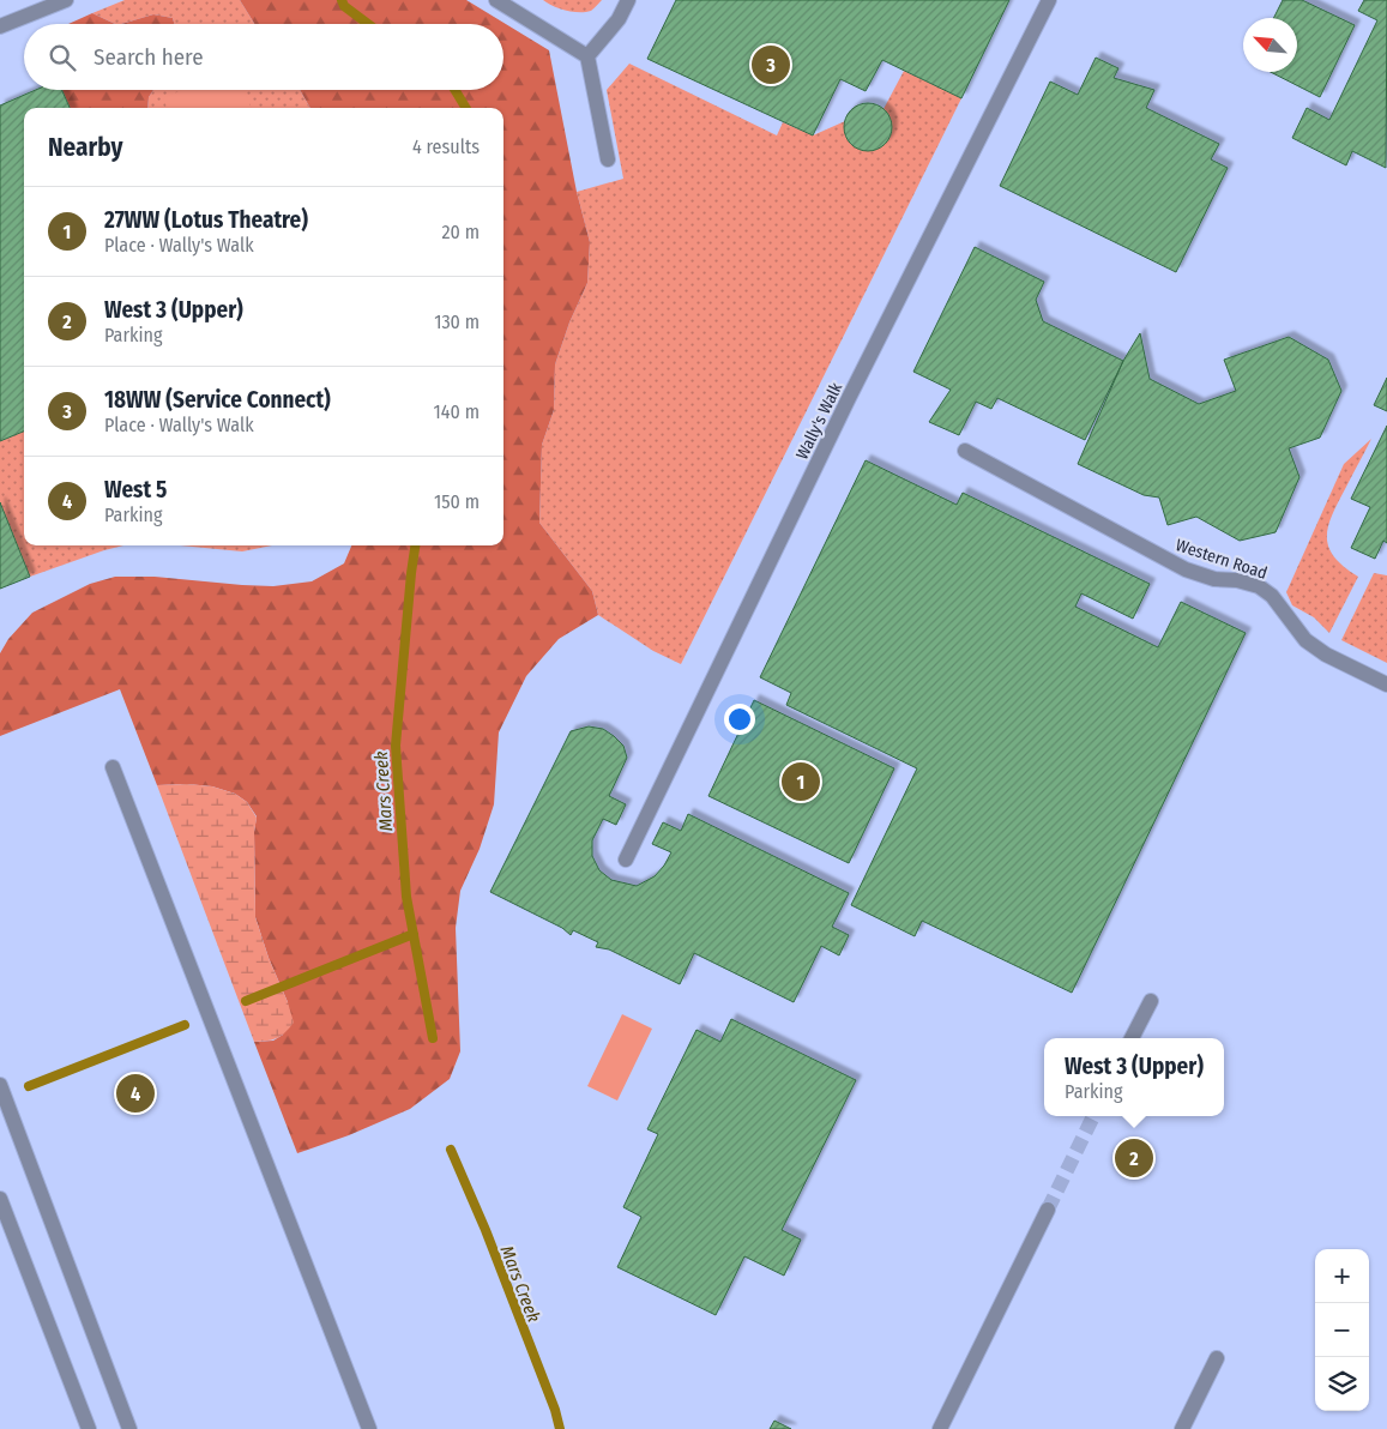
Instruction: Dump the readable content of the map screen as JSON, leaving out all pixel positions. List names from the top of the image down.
{
  "streets": {
    "street": ["Wally's Walk", "Western Road"]
  },
  "water": ["Mars Creek"],
  "north": "top left",
  "page": {
    "search": "Search here",
    "pins": [
      "3",
      "1",
      "4",
      "2"
    ],
    "heading": ["Nearby", "4 results"],
    "list": [
      {
        "mark": "1",
        "name": "27WW (Lotus Theatre)",
        "note": "Place · Wally's Walk",
        "value": "20 m"
      },
      {
        "mark": "2",
        "name": "West 3 (Upper)",
        "note": "Parking",
        "value": "130 m"
      },
      {
        "mark": "3",
        "name": "18WW (Service Connect)",
        "note": "Place · Wally's Walk",
        "value": "140 m"
      },
      {
        "mark": "4",
        "name": "West 5",
        "note": "Parking",
        "value": "150 m"
      }
    ],
    "popup": ["West 3 (Upper)", "Parking"],
    "map_buttons": ["+", "−"]
  }
}
